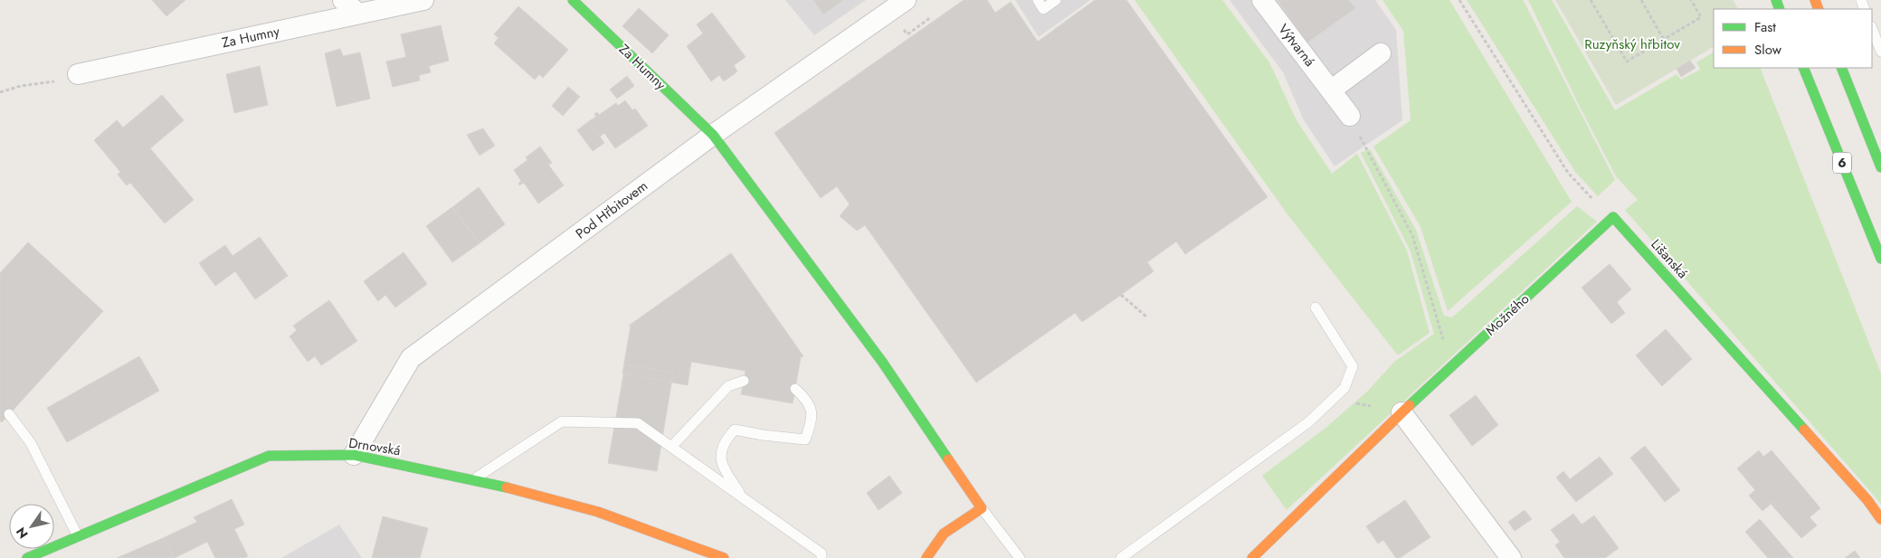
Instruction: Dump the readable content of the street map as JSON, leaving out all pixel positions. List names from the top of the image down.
{
  "streets": {
    "street": [
      "Za Humny",
      "Výtvarná",
      "6",
      "Pod Hřbitovem",
      "Lišanská",
      "Možného",
      "Drnovská"
    ]
  },
  "crossings": [
    ["Za Humny", "Pod Hřbitovem"],
    ["Pod Hřbitovem", "Drnovská"],
    ["Lišanská", "Možného"]
  ],
  "parks": ["Ruzyňský hřbitov"],
  "legend": ["Fast", "Slow"],
  "north": "bottom left"
}
